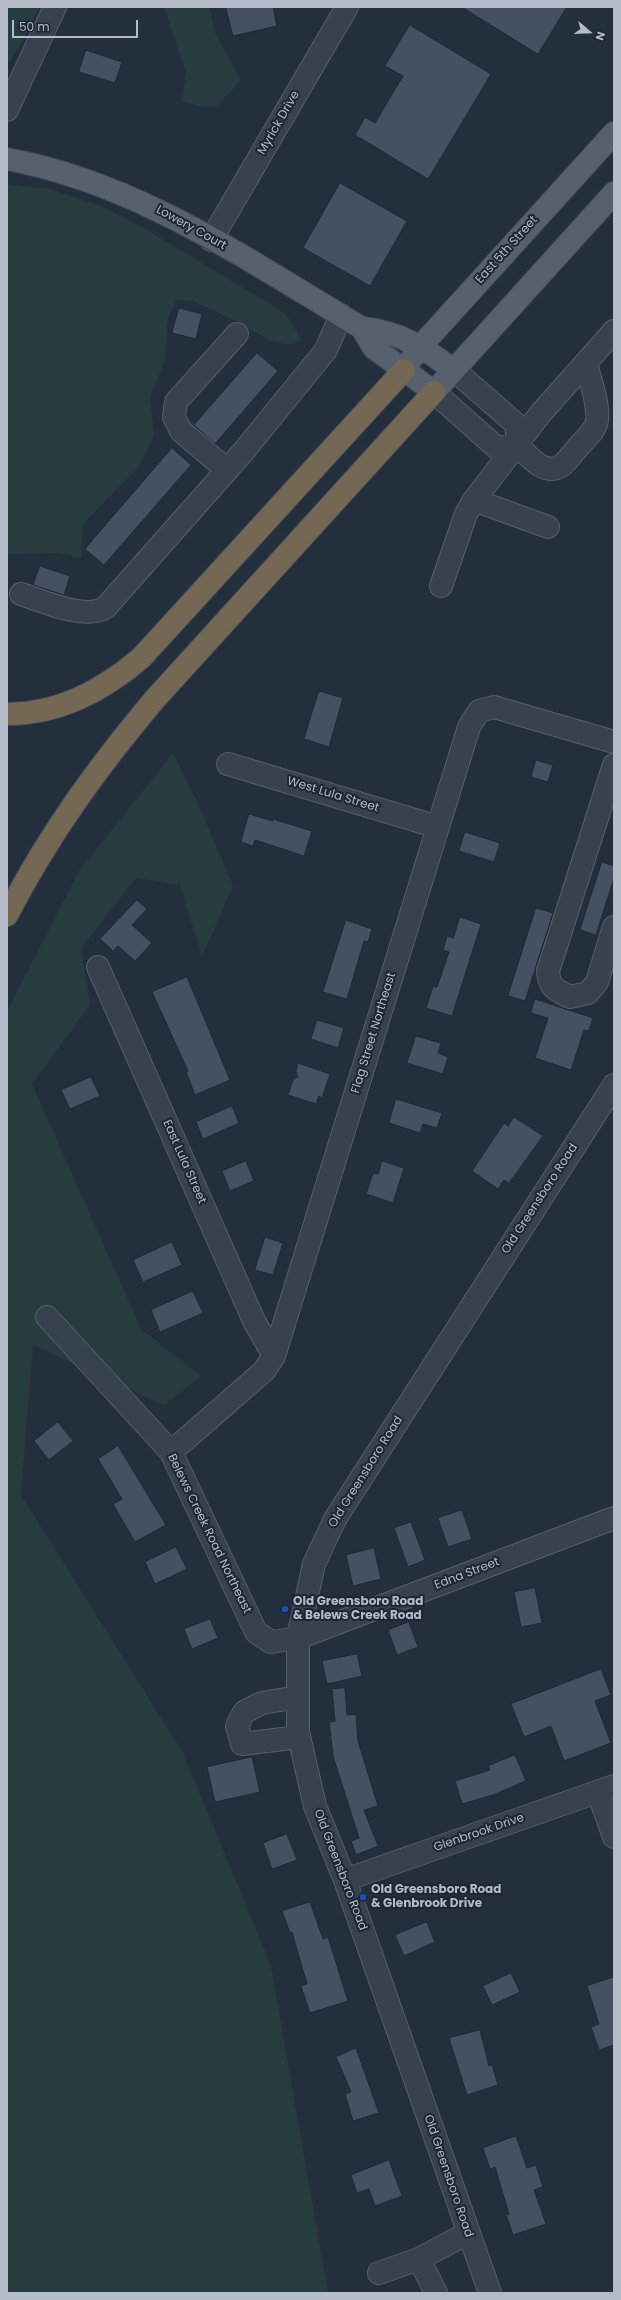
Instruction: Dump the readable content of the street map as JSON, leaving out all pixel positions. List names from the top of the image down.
{
  "streets": {
    "main road": ["Lowery Court", "East 5th Street"],
    "street": [
      "Myrick Drive",
      "West Lula Street",
      "Flag Street Northeast",
      "East Lula Street",
      "Old Greensboro Road",
      "Belews Creek Road Northeast",
      "Edna Street",
      "Glenbrook Drive"
    ]
  },
  "crossings": [
    ["Myrick Drive", "Lowery Court"],
    ["Lowery Court", "East 5th Street"],
    ["West Lula Street", "Flag Street Northeast"],
    ["Flag Street Northeast", "East Lula Street"],
    ["Flag Street Northeast", "Belews Creek Road Northeast"],
    ["Old Greensboro Road", "Belews Creek Road Northeast"],
    ["Old Greensboro Road", "Edna Street"],
    ["Old Greensboro Road", "Glenbrook Drive"],
    ["Belews Creek Road Northeast", "Edna Street"]
  ],
  "places": ["Old Greensboro Road & Belews Creek Road", "Old Greensboro Road & Glenbrook Drive"],
  "scale_bar": "50 m",
  "north": "right"
}
